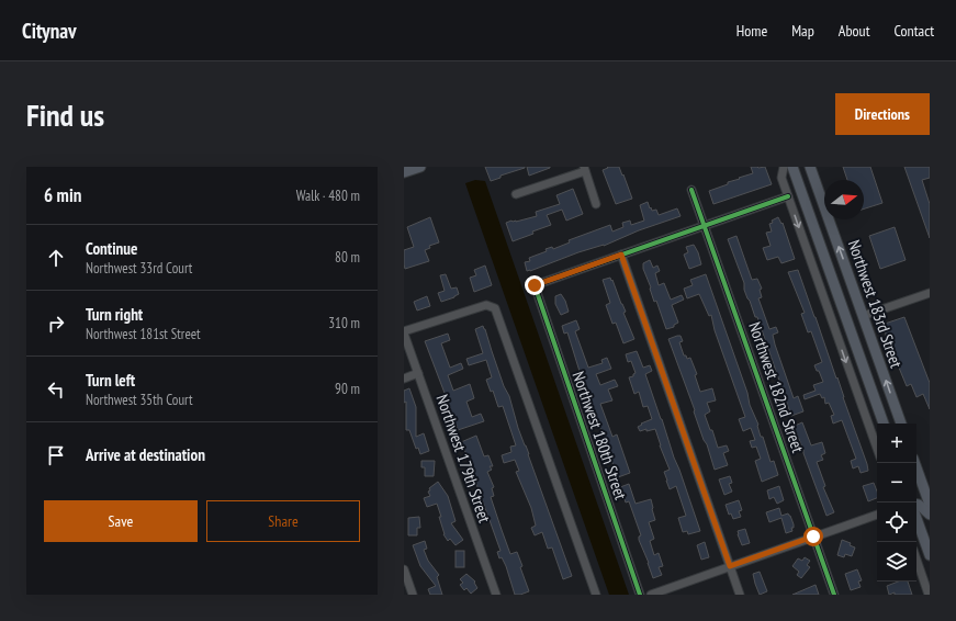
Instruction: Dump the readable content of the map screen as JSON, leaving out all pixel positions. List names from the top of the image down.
{
  "streets": {
    "main road": ["Northwest 183rd Street"],
    "street": ["Northwest 182nd Street", "Northwest 180th Street", "Northwest 179th Street"]
  },
  "north": "right",
  "page": {
    "header": "Citynav",
    "nav": [
      "Home",
      "Map",
      "About",
      "Contact"
    ],
    "buttons": [
      "Directions",
      ["Save", "Share"]
    ],
    "title": "Find us",
    "heading": ["6 min", "Walk · 480 m"],
    "list": [
      ["Continue", "Northwest 33rd Court", "80 m"],
      ["Turn right", "Northwest 181st Street", "310 m"],
      ["Turn left", "Northwest 35th Court", "90 m"],
      "Arrive at destination"
    ],
    "map_buttons": ["+", "−"]
  }
}
